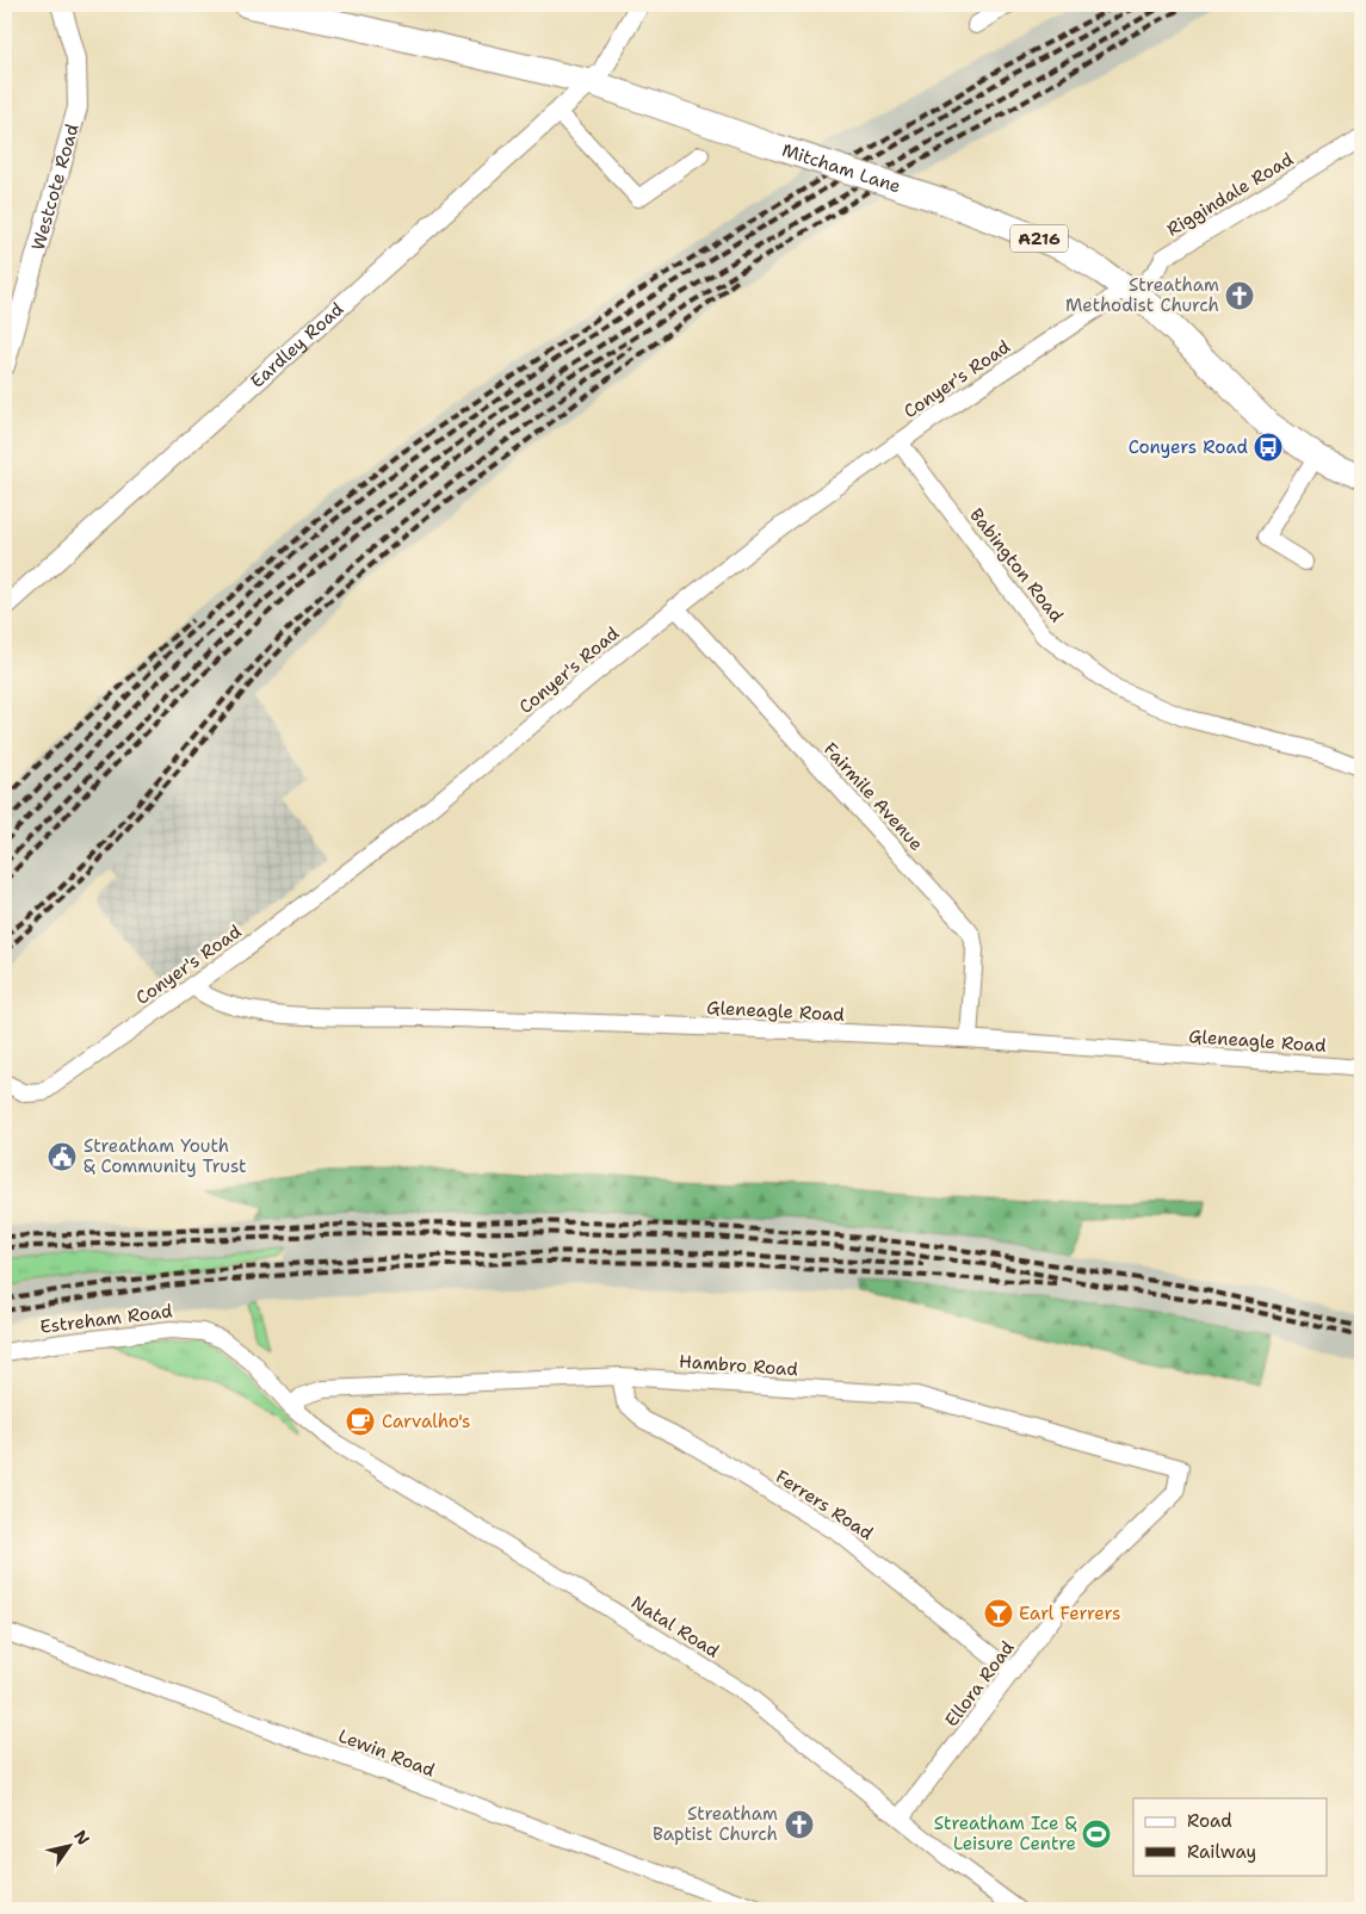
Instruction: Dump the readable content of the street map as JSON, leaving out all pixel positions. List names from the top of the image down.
{
  "streets": {
    "main road": ["Mitcham Lane", "A216"],
    "street": [
      "Westcote Road",
      "Riggindale Road",
      "Eardley Road",
      "Conyer's Road",
      "Babington Road",
      "Fairmile Avenue",
      "Gleneagle Road",
      "Estreham Road",
      "Hambro Road",
      "Ferrers Road",
      "Natal Road",
      "Ellora Road",
      "Lewin Road"
    ]
  },
  "crossings": [
    ["Mitcham Lane", "Riggindale Road"],
    ["Mitcham Lane", "Eardley Road"],
    ["Mitcham Lane", "Conyer's Road"],
    ["Riggindale Road", "Conyer's Road"],
    ["Conyer's Road", "Babington Road"],
    ["Conyer's Road", "Fairmile Avenue"],
    ["Conyer's Road", "Gleneagle Road"],
    ["Fairmile Avenue", "Gleneagle Road"],
    ["Estreham Road", "Hambro Road"],
    ["Estreham Road", "Natal Road"],
    ["Hambro Road", "Ferrers Road"],
    ["Hambro Road", "Natal Road"],
    ["Hambro Road", "Ellora Road"],
    ["Ferrers Road", "Ellora Road"],
    ["Natal Road", "Ellora Road"]
  ],
  "places": {
    "church": ["Streatham Methodist Church", "Streatham Baptist Church"],
    "bus stop": ["Conyers Road"],
    "public building": ["Streatham Youth & Community Trust"],
    "cafe": ["Carvalho's"],
    "bar": ["Earl Ferrers"],
    "sports": ["Streatham Ice & Leisure Centre"]
  },
  "legend": ["Road", "Railway"],
  "north": "top right"
}
